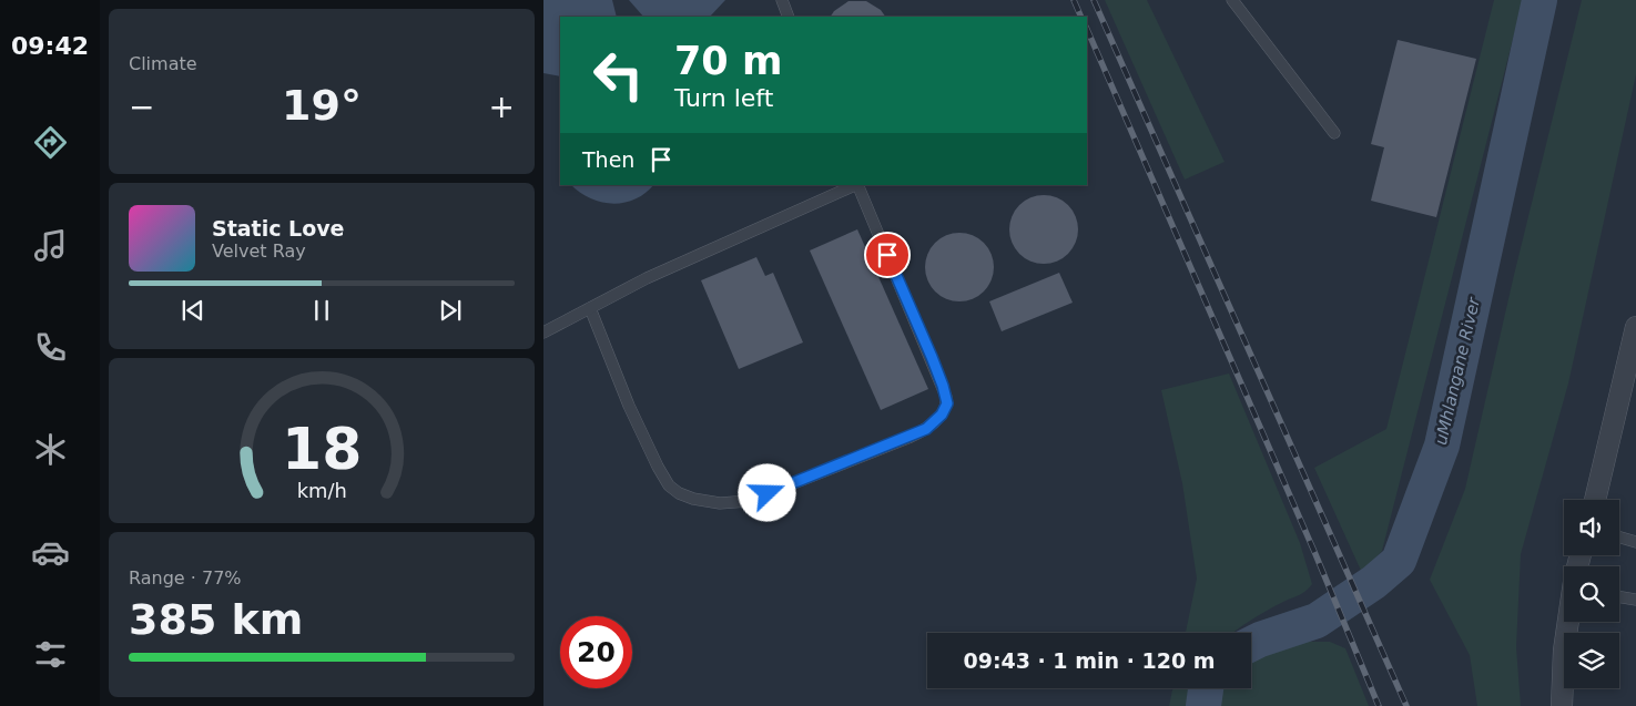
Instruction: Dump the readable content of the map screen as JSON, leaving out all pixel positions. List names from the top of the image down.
{
  "water": ["uMhlangane River"],
  "page": {
    "tabs": "09:42",
    "tile": [
      "Climate",
      ["Range · 77%", "385 km"]
    ],
    "turn": ["70 m", "Turn left"],
    "heat": ["−", "19°", "+"],
    "then": "Then",
    "song": ["Static Love", "Velvet Ray"],
    "limit": "20",
    "trip": "09:43 · 1 min · 120 m",
    "gauge": ["18", "km/h"]
  }
}
